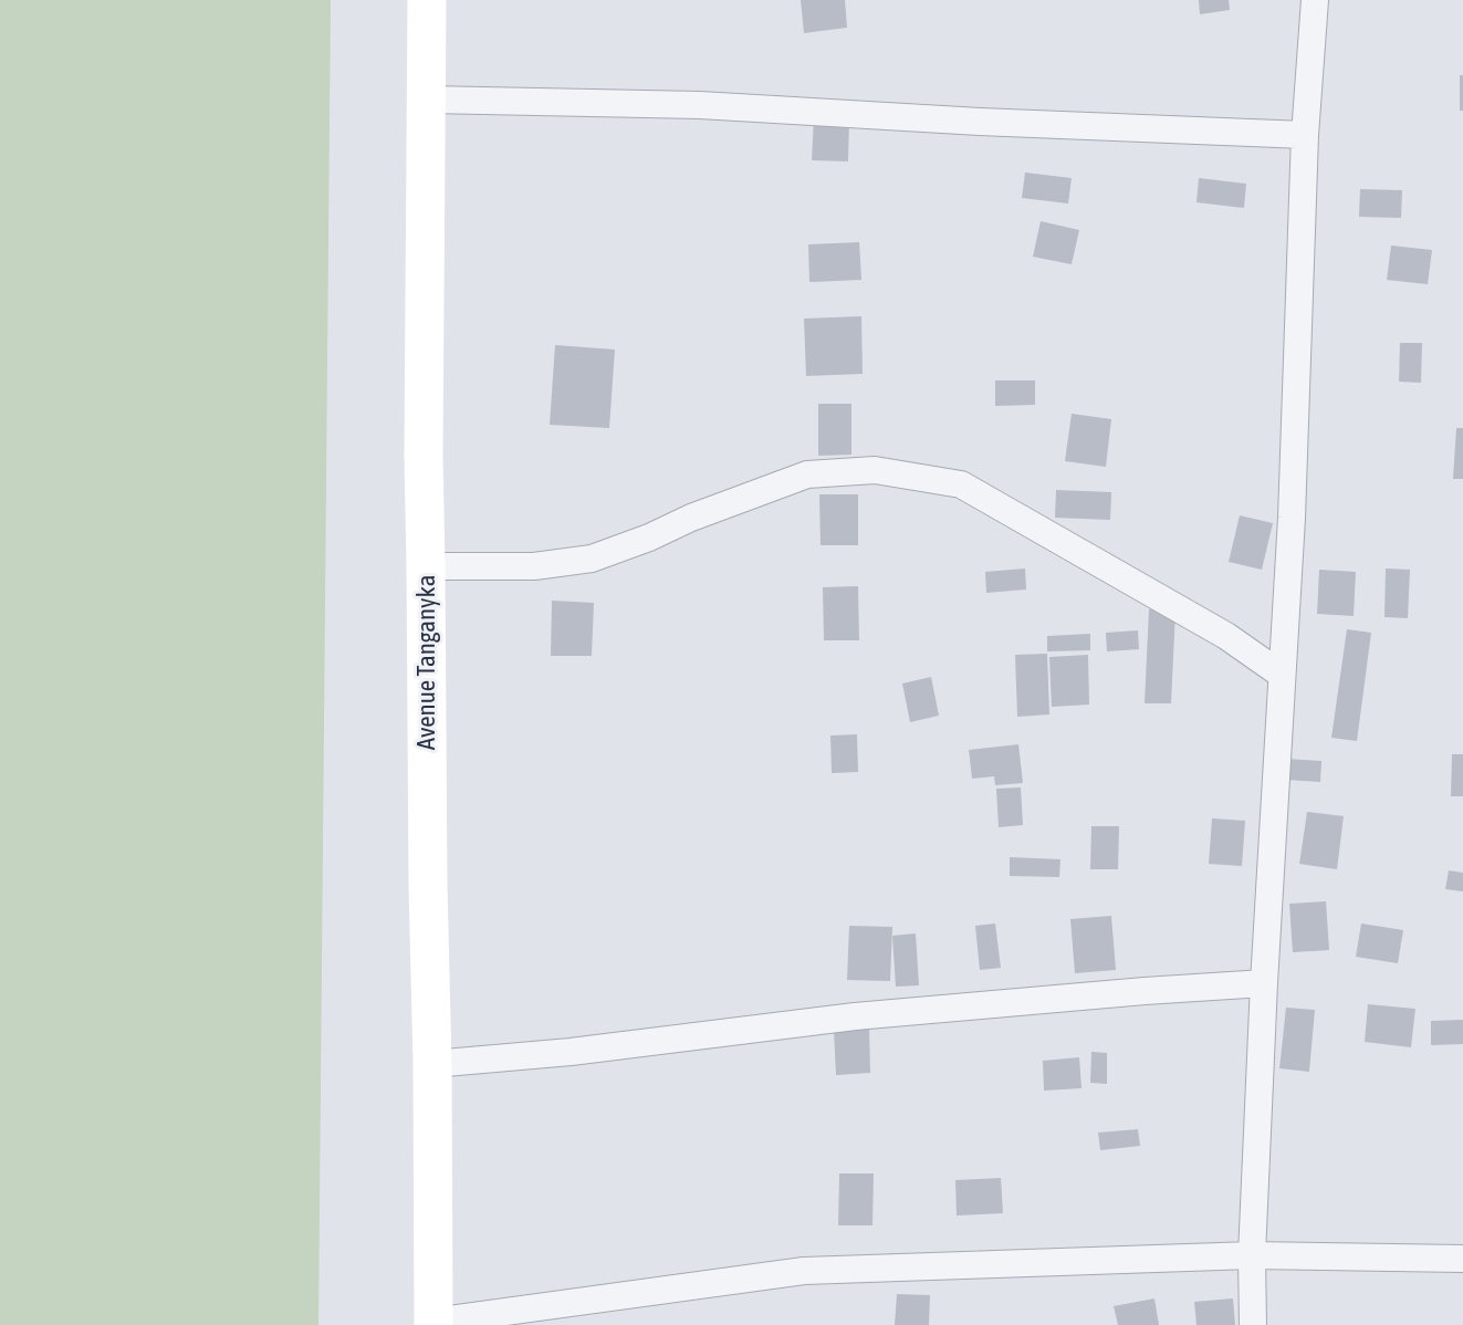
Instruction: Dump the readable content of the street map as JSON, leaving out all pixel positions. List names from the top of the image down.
{
  "streets": {
    "street": ["Avenue Tanganyka"]
  }
}
